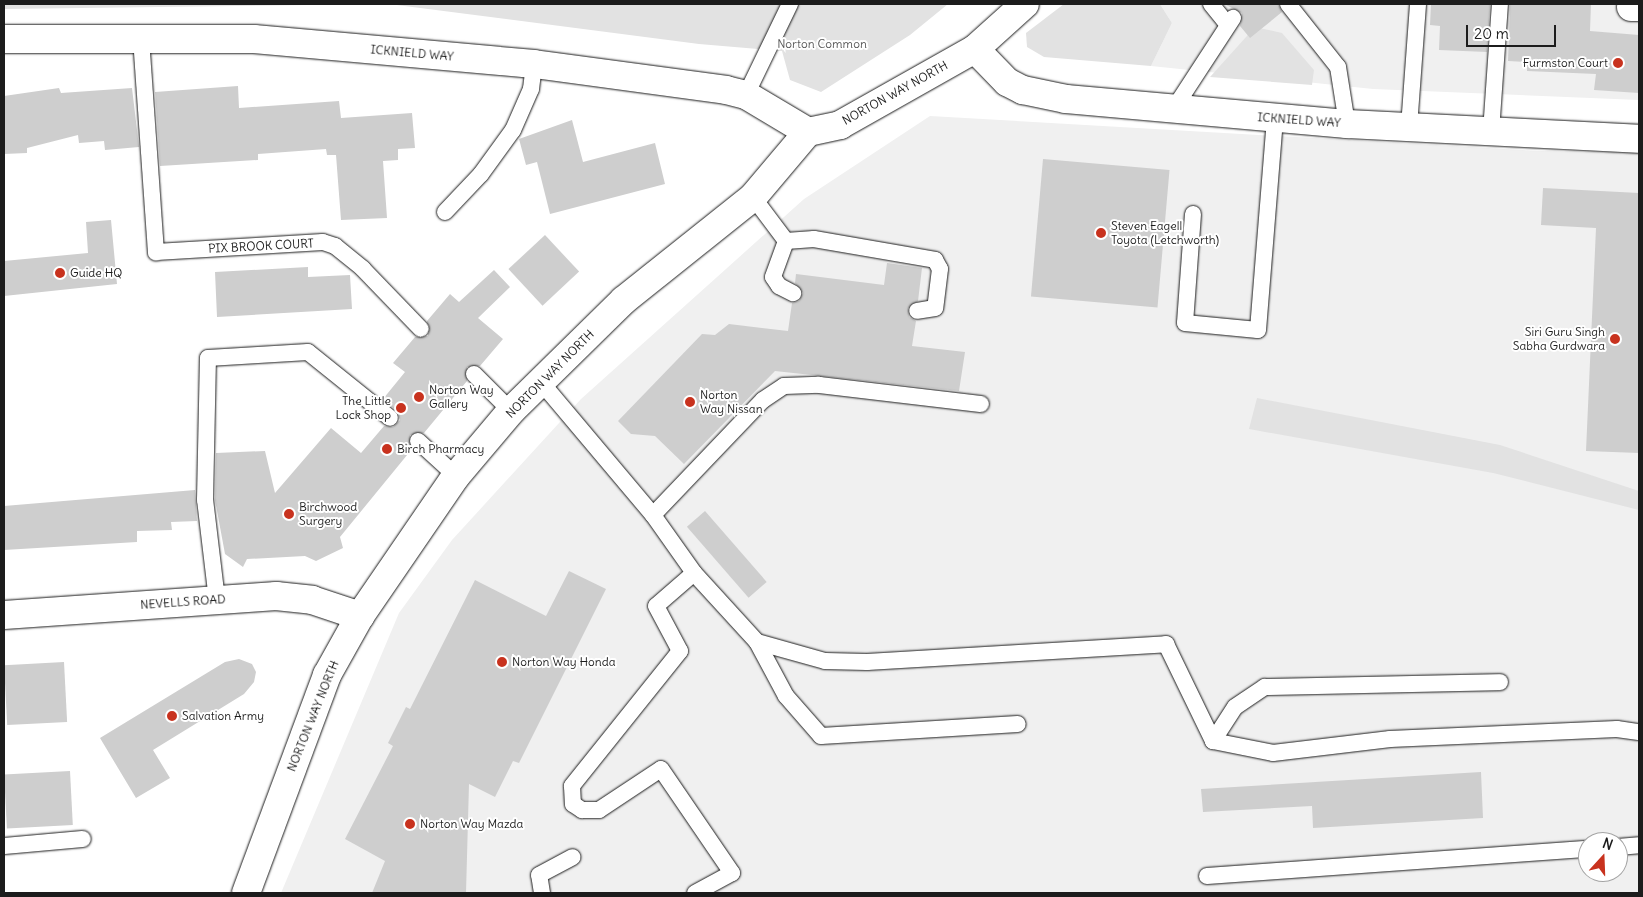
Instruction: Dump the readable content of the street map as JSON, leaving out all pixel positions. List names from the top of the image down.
{
  "streets": {
    "street": ["ICKNIELD WAY", "NORTON WAY NORTH", "NEVELLS ROAD"],
    "lane": ["PIX BROOK COURT"]
  },
  "crossings": [
    ["ICKNIELD WAY", "NORTON WAY NORTH"],
    ["ICKNIELD WAY", "PIX BROOK COURT"],
    ["NORTON WAY NORTH", "NEVELLS ROAD"]
  ],
  "parks": ["Norton Common"],
  "places": [
    "Furmston Court",
    "Steven Eagell Toyota (Letchworth)",
    "Guide HQ",
    "Siri Guru Singh Sabha Gurdwara",
    "Norton Way Gallery",
    "Norton Way Nissan",
    "The Little Lock Shop",
    "Birch Pharmacy",
    "Birchwood Surgery",
    "Norton Way Honda",
    "Salvation Army",
    "Norton Way Mazda"
  ],
  "scale_bar": "20 m",
  "north": "top"
}
